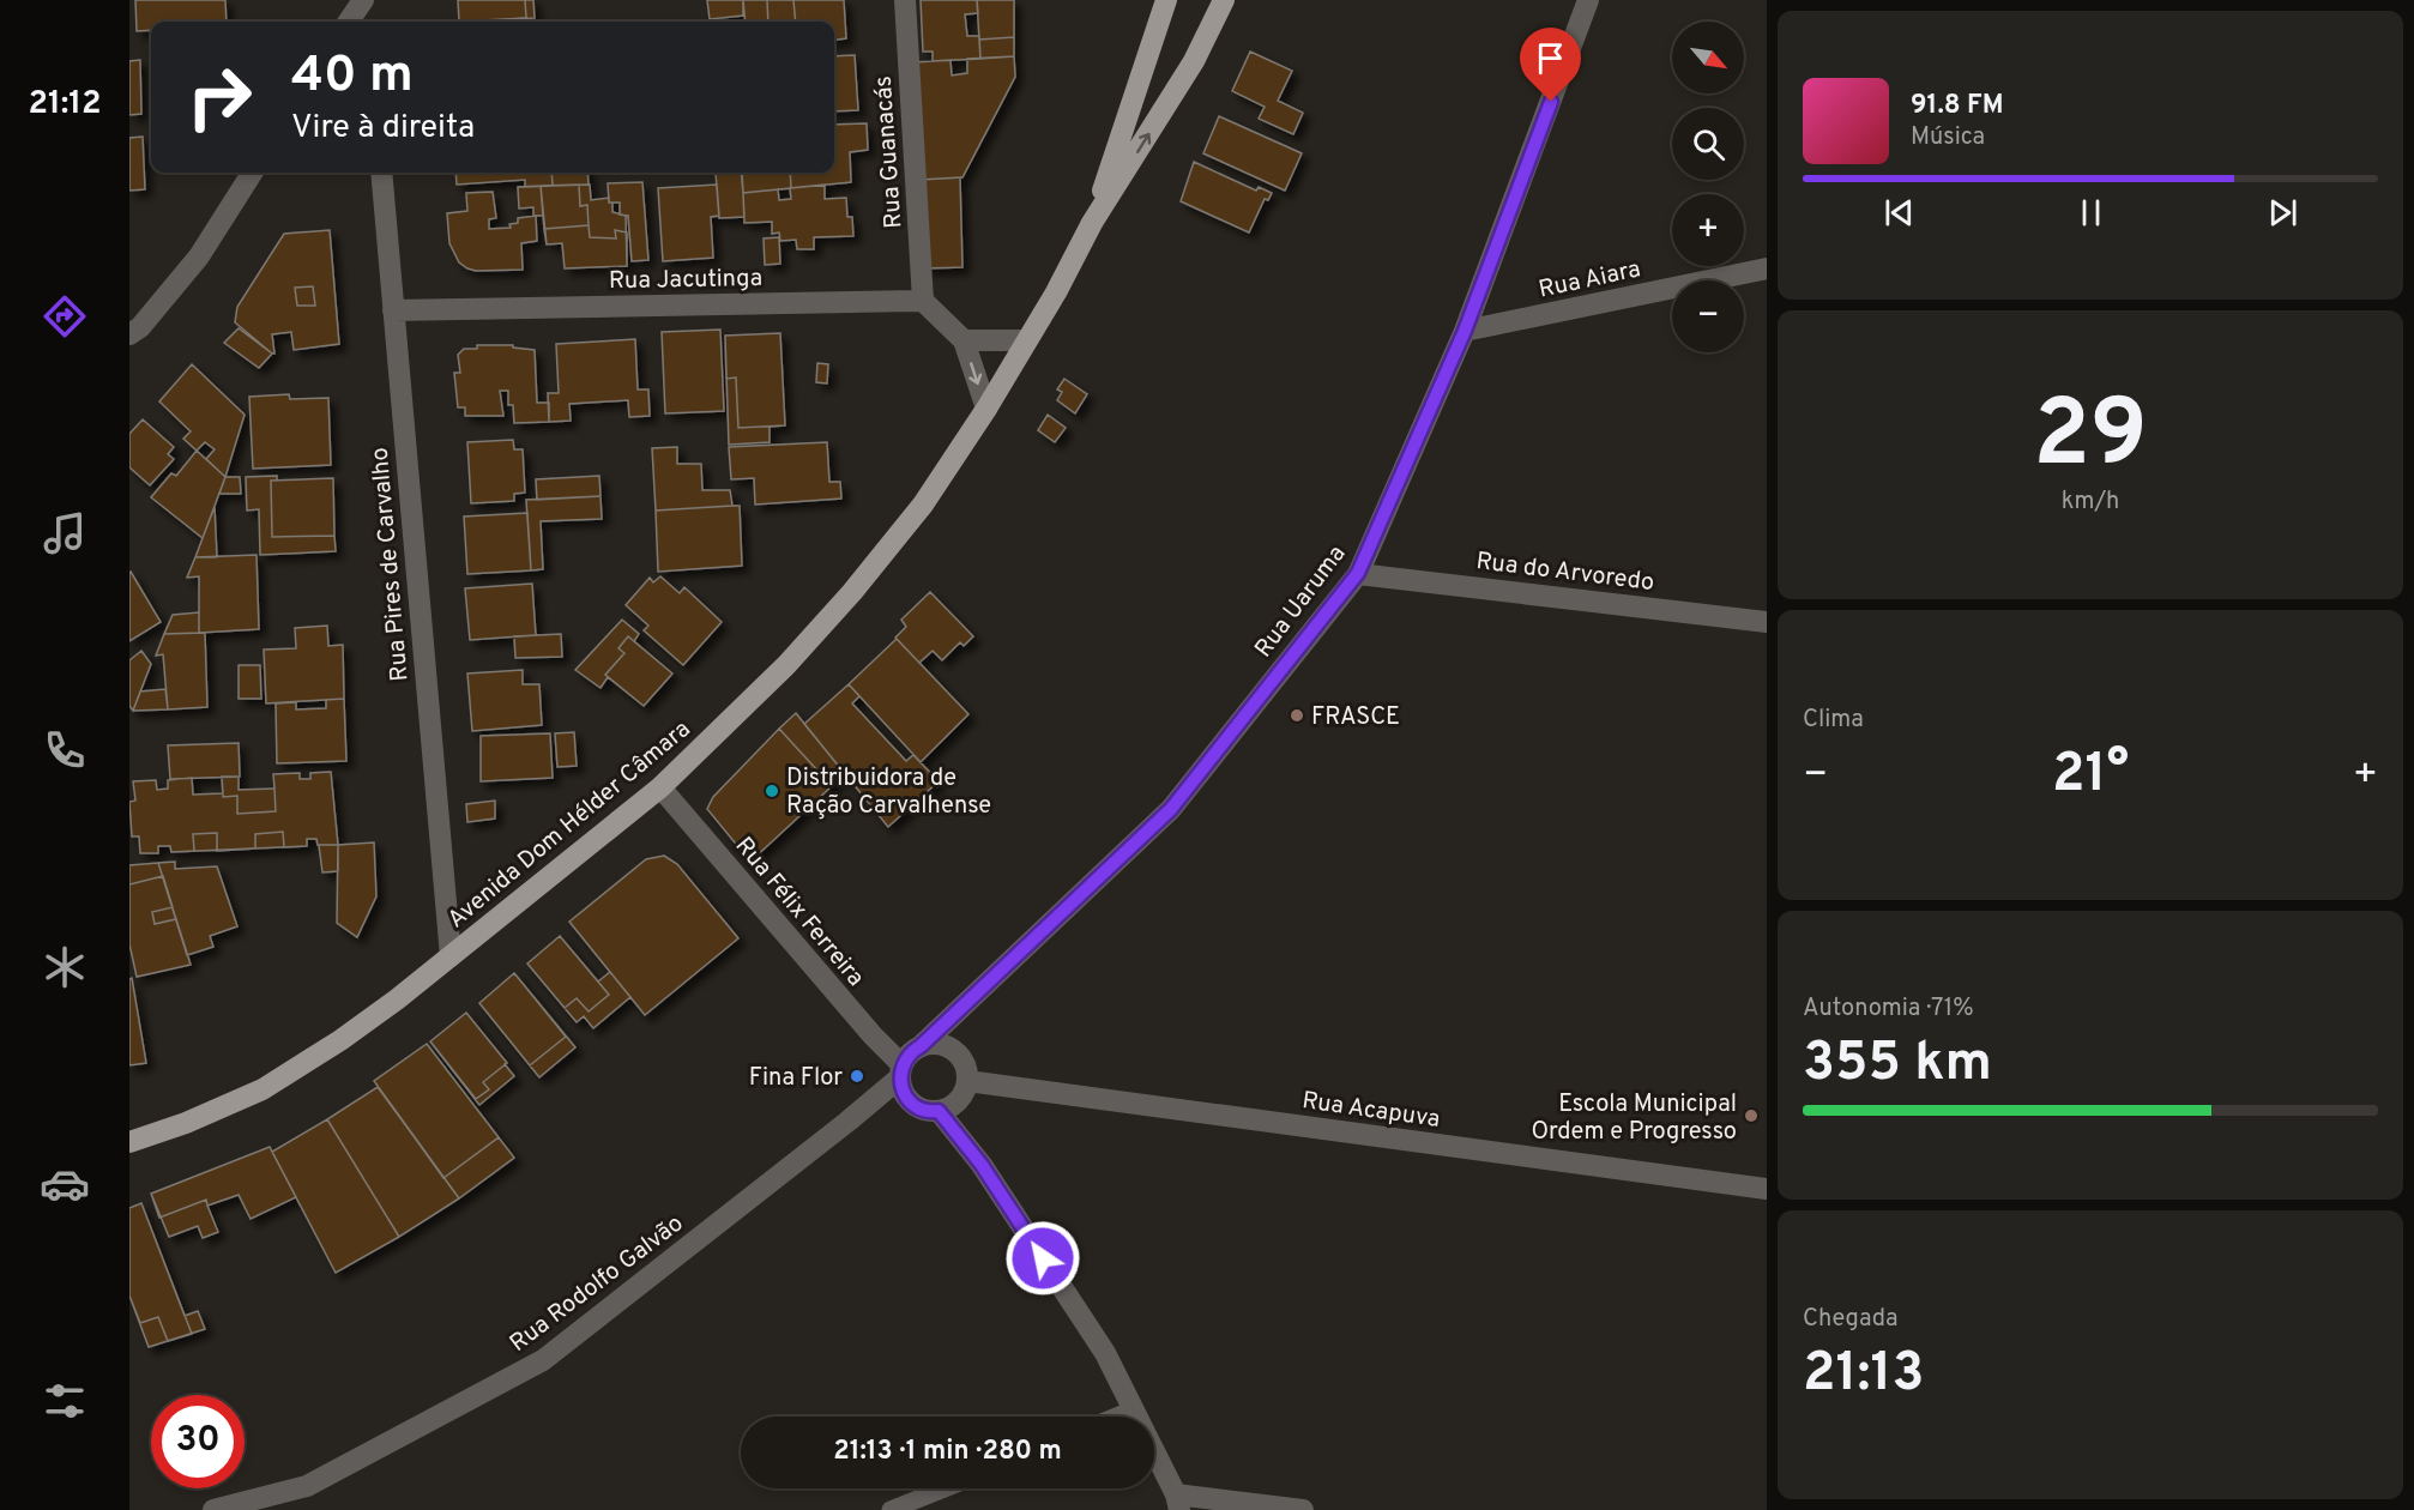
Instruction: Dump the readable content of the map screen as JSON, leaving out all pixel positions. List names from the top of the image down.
{
  "streets": {
    "main road": ["Avenida Dom Hélder Câmara"],
    "street": [
      "Rua Guanacás",
      "Rua Jacutinga",
      "Rua Aiara",
      "Rua Pires de Carvalho",
      "Rua do Arvoredo",
      "Rua Uaruma",
      "Rua Félix Ferreira",
      "Rua Acapuva",
      "Rua Rodolfo Galvão"
    ]
  },
  "crossings": [
    ["Rua Guanacás", "Rua Jacutinga"],
    ["Rua Jacutinga", "Rua Pires de Carvalho"],
    ["Rua Aiara", "Rua Uaruma"],
    ["Rua Pires de Carvalho", "Avenida Dom Hélder Câmara"],
    ["Rua do Arvoredo", "Rua Uaruma"],
    ["Rua Uaruma", "Rua Félix Ferreira"],
    ["Rua Uaruma", "Rua Acapuva"],
    ["Rua Uaruma", "Rua Rodolfo Galvão"],
    ["Avenida Dom Hélder Câmara", "Rua Félix Ferreira"],
    ["Rua Félix Ferreira", "Rua Acapuva"],
    ["Rua Félix Ferreira", "Rua Rodolfo Galvão"],
    ["Rua Acapuva", "Rua Rodolfo Galvão"]
  ],
  "places": [
    "FRASCE",
    "Distribuidora de Ração Carvalhense",
    "Fina Flor",
    "Escola Municipal Ordem e Progresso"
  ],
  "north": "bottom right",
  "page": {
    "tabs": "21:12",
    "map_buttons": ["+", "−"],
    "turn": ["40 m", "Vire à direita"],
    "song": ["91.8 FM", "Música"],
    "tile": [
      ["29", "km/h"],
      "Clima",
      ["Autonomia · 71%", "355 km"],
      ["Chegada", "21:13"]
    ],
    "heat": ["−", "21°", "+"],
    "limit": "30",
    "trip": "21:13 · 1 min · 280 m"
  }
}
